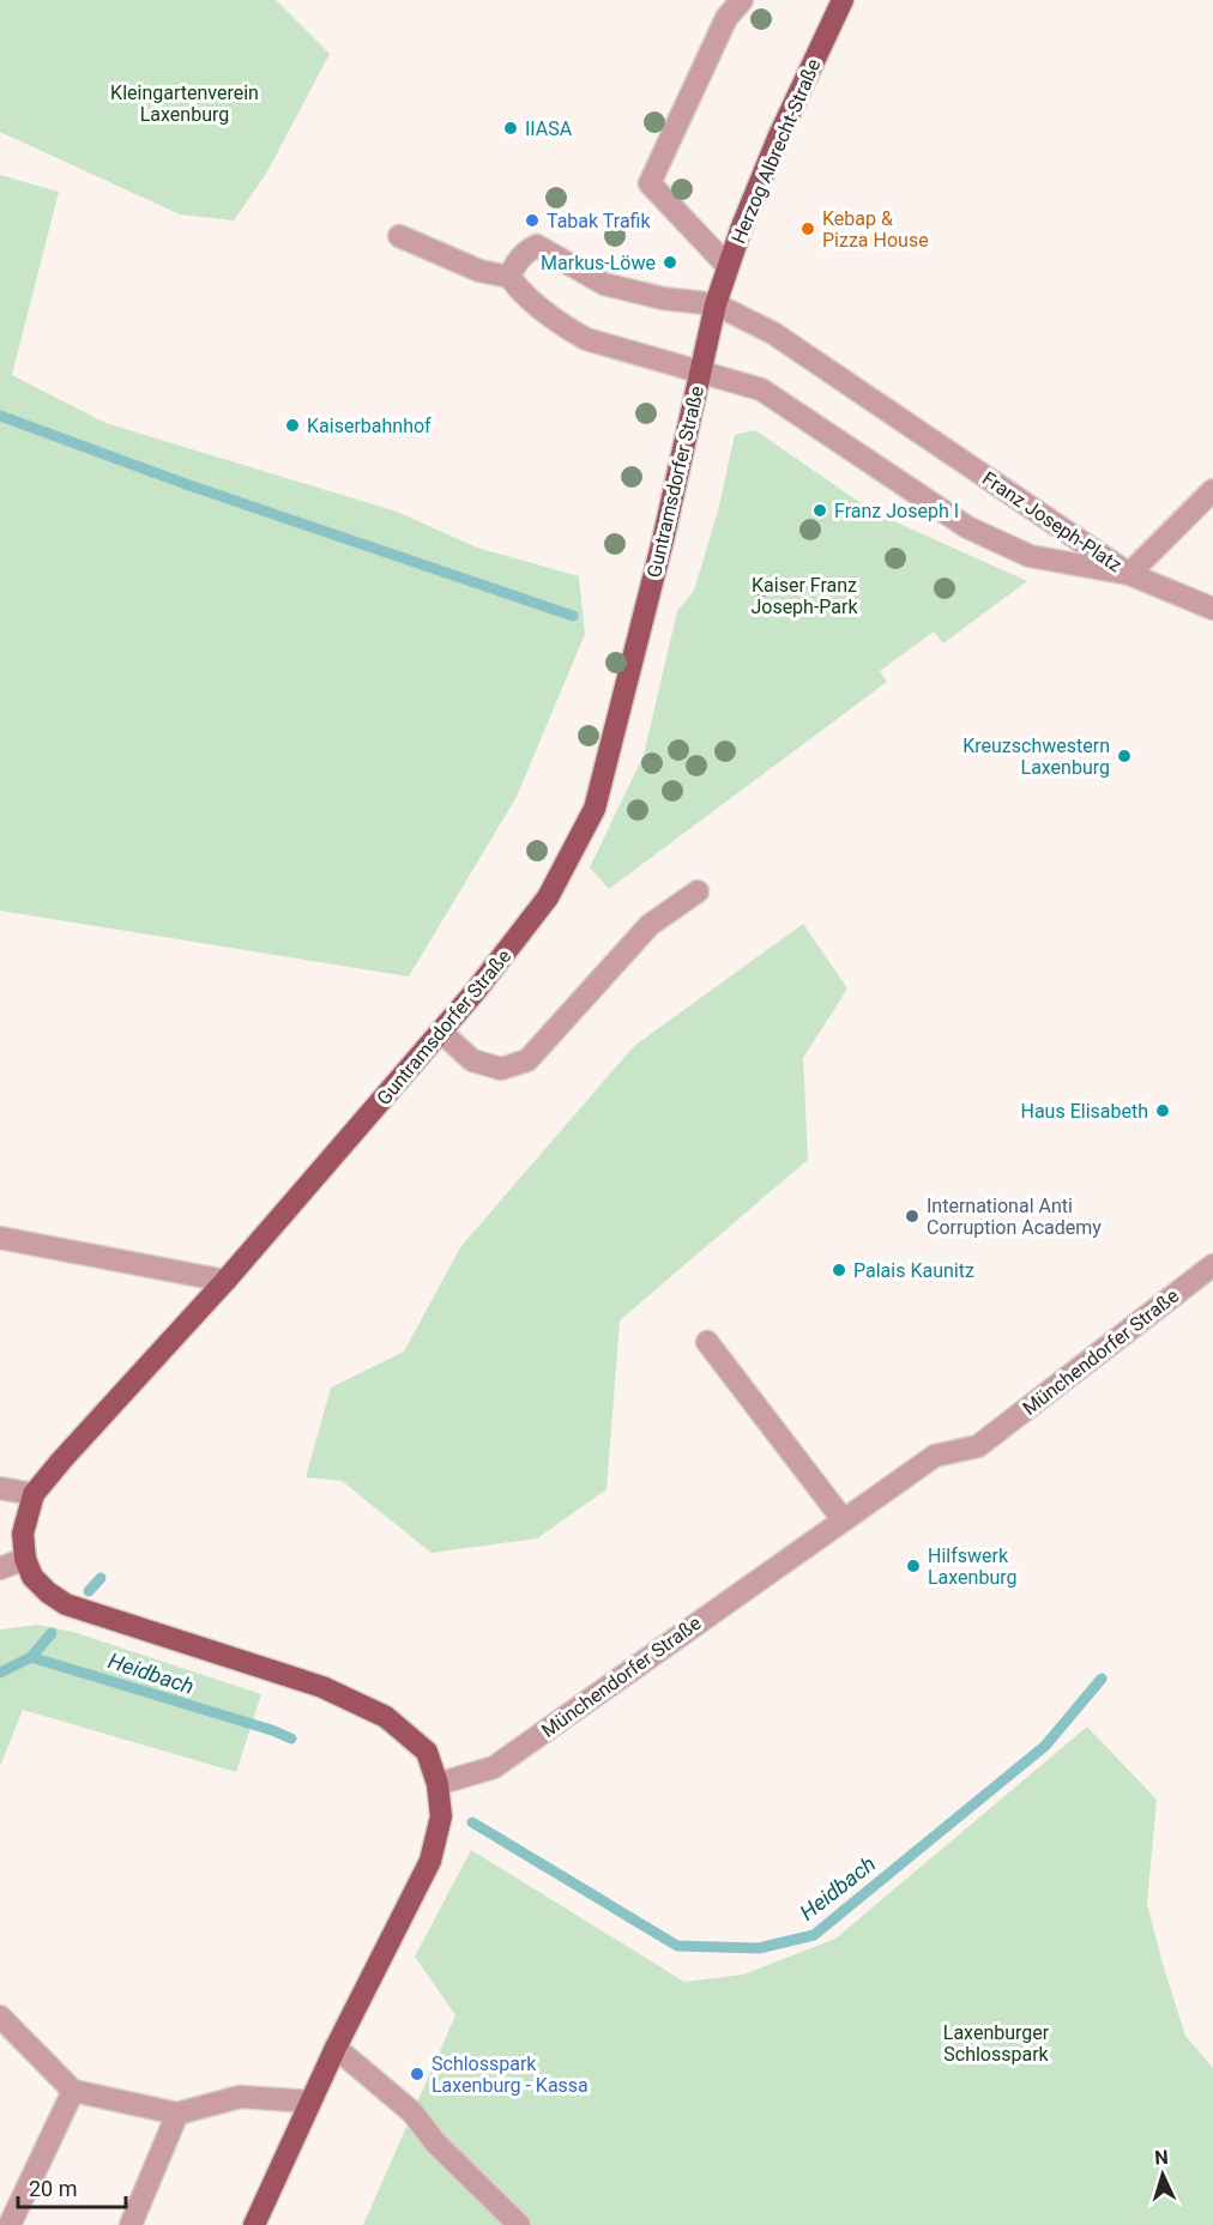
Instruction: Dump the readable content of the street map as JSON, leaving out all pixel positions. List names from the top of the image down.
{
  "streets": {
    "main road": ["Herzog Albrecht-Straße", "Guntramsdorfer Straße"],
    "street": ["Franz Joseph-Platz", "Münchendorfer Straße"]
  },
  "crossings": [
    ["Herzog Albrecht-Straße", "Franz Joseph-Platz"],
    ["Guntramsdorfer Straße", "Franz Joseph-Platz"]
  ],
  "water": ["Heidbach"],
  "parks": ["Kleingartenverein Laxenburg", "Kaiser Franz Joseph-Park", "Laxenburger Schlosspark"],
  "places": [
    "IIASA",
    "Tabak Trafik",
    "Kebap & Pizza House",
    "Markus-Löwe",
    "Kaiserbahnhof",
    "Franz Joseph I",
    "Kreuzschwestern Laxenburg",
    "Haus Elisabeth",
    "International Anti Corruption Academy",
    "Palais Kaunitz",
    "Hilfswerk Laxenburg",
    "Schlosspark Laxenburg - Kassa"
  ],
  "scale_bar": "20 m",
  "north": "top"
}
